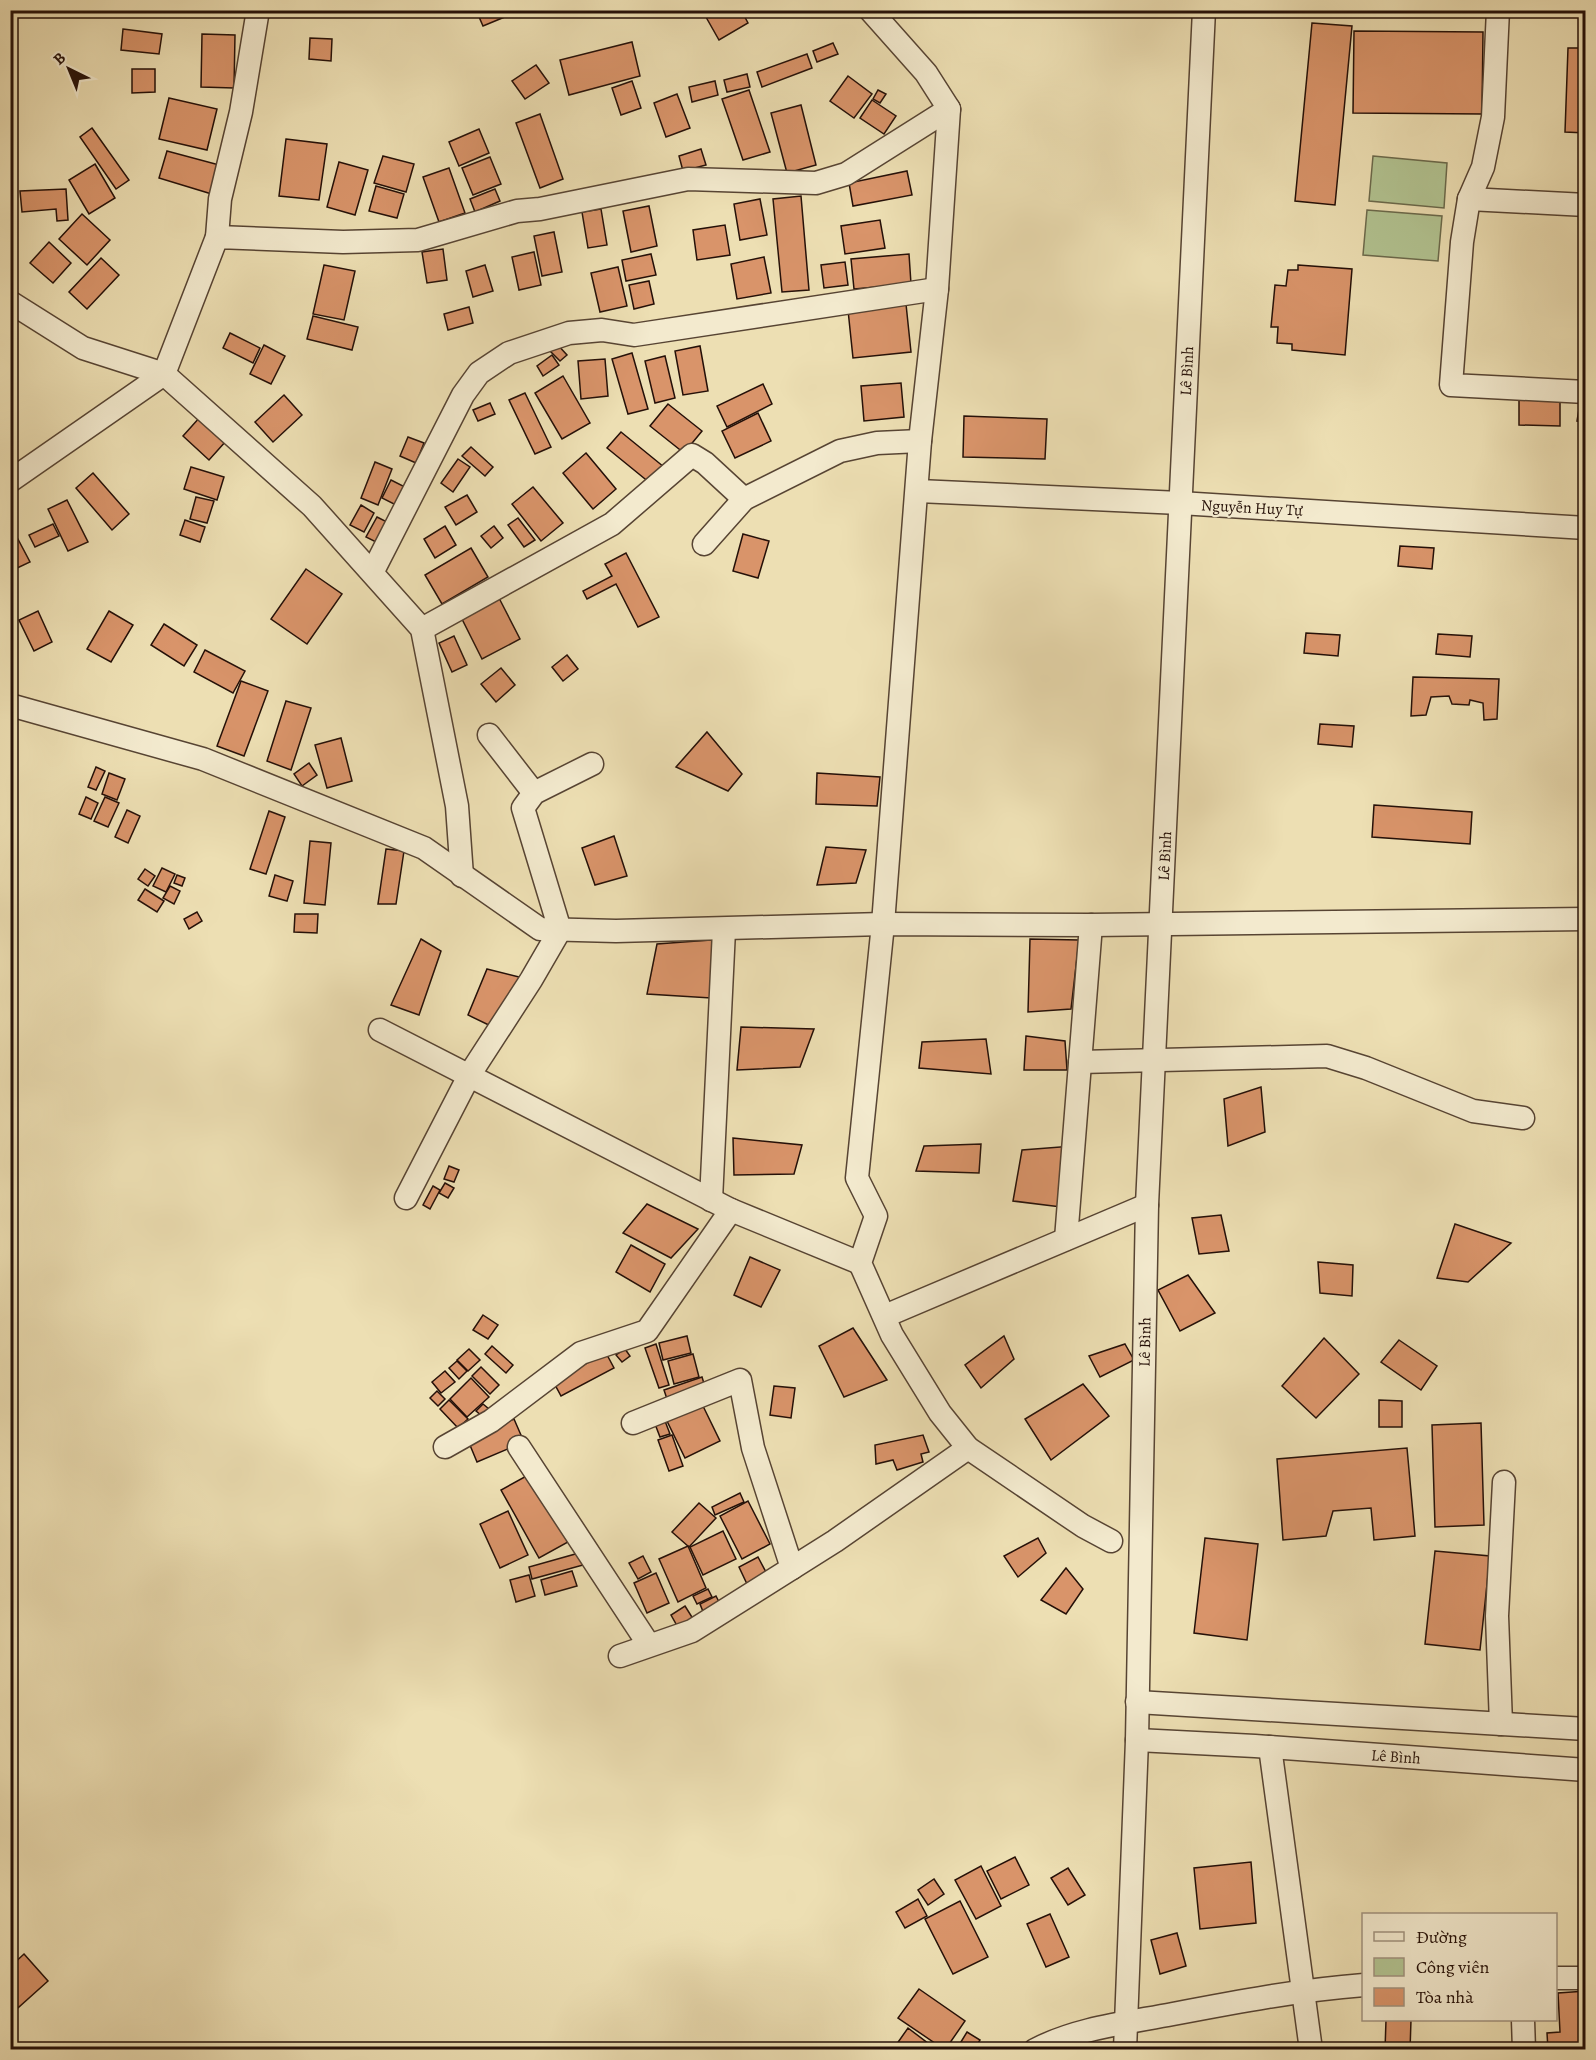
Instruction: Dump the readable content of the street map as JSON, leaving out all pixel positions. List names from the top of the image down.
{
  "streets": {
    "street": ["Lê Bình", "Nguyễn Huy Tự"]
  },
  "crossings": [
    ["Lê Bình", "Nguyễn Huy Tự"]
  ],
  "legend": ["Đường", "Công viên", "Tòa nhà"],
  "north": "top left"
}
